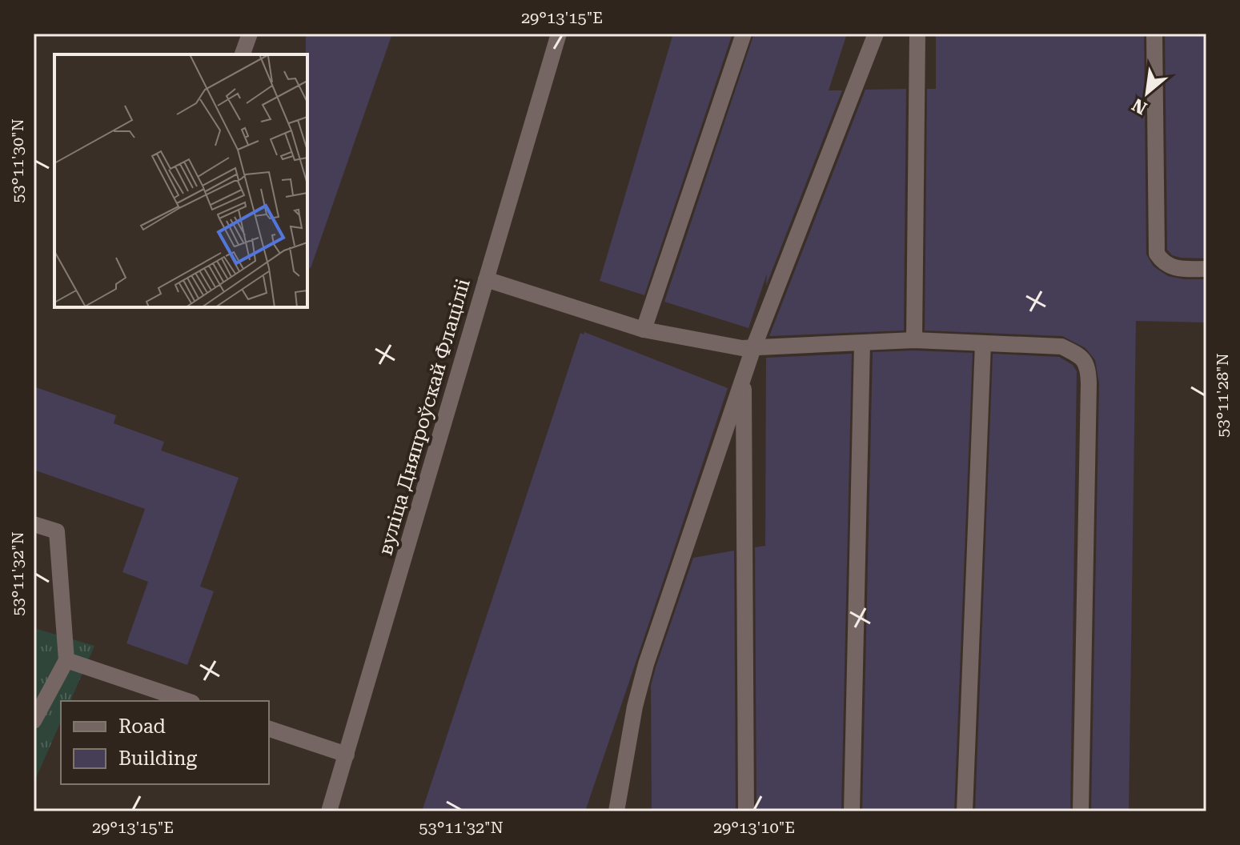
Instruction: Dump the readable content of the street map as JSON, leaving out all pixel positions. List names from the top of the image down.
{
  "streets": {
    "street": ["вуліца Дняпроўскай Флаціліі"]
  },
  "legend": ["Road", "Building"],
  "north": "bottom left",
  "coordinates": [
    "29°13'15\"E",
    "53°11'30\"N",
    "53°11'28\"N",
    "53°11'32\"N",
    "29°13'10\"E"
  ]
}
